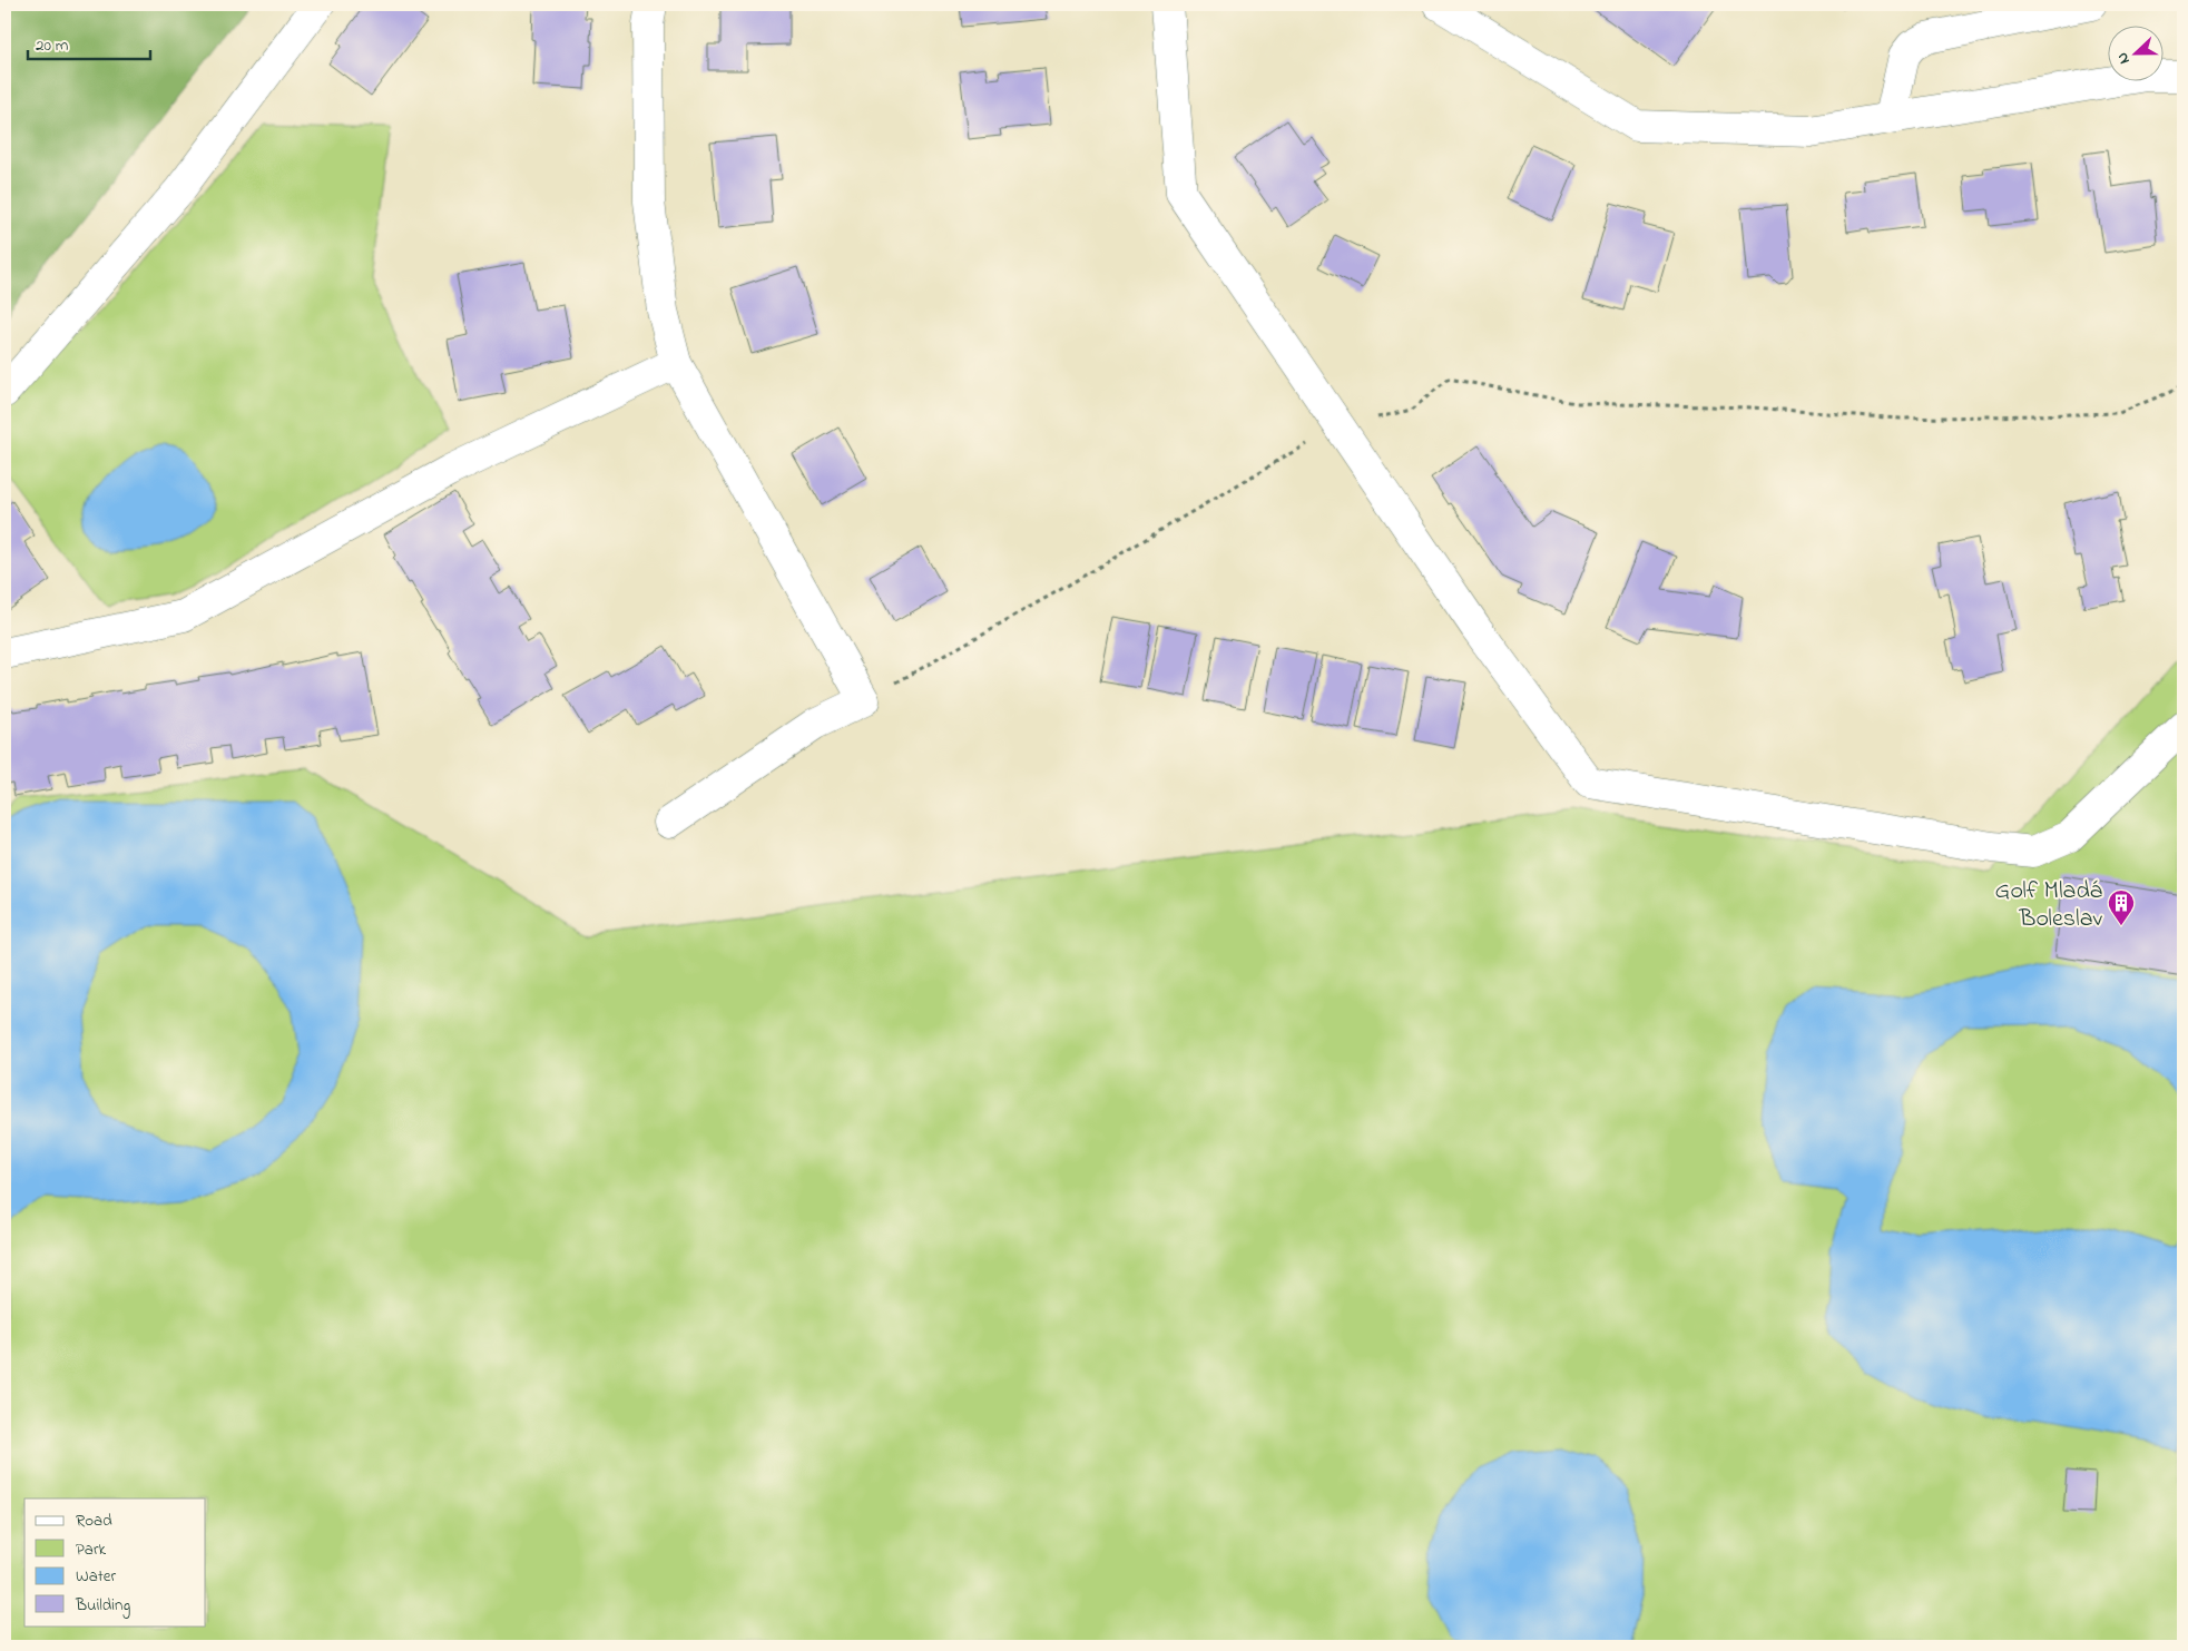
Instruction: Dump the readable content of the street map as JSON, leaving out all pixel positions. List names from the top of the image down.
{
  "places": {
    "building": ["Golf Mladá Boleslav"]
  },
  "legend": [
    "Road",
    "Park",
    "Water",
    "Building"
  ],
  "scale_bar": "20 m",
  "north": "left"
}
